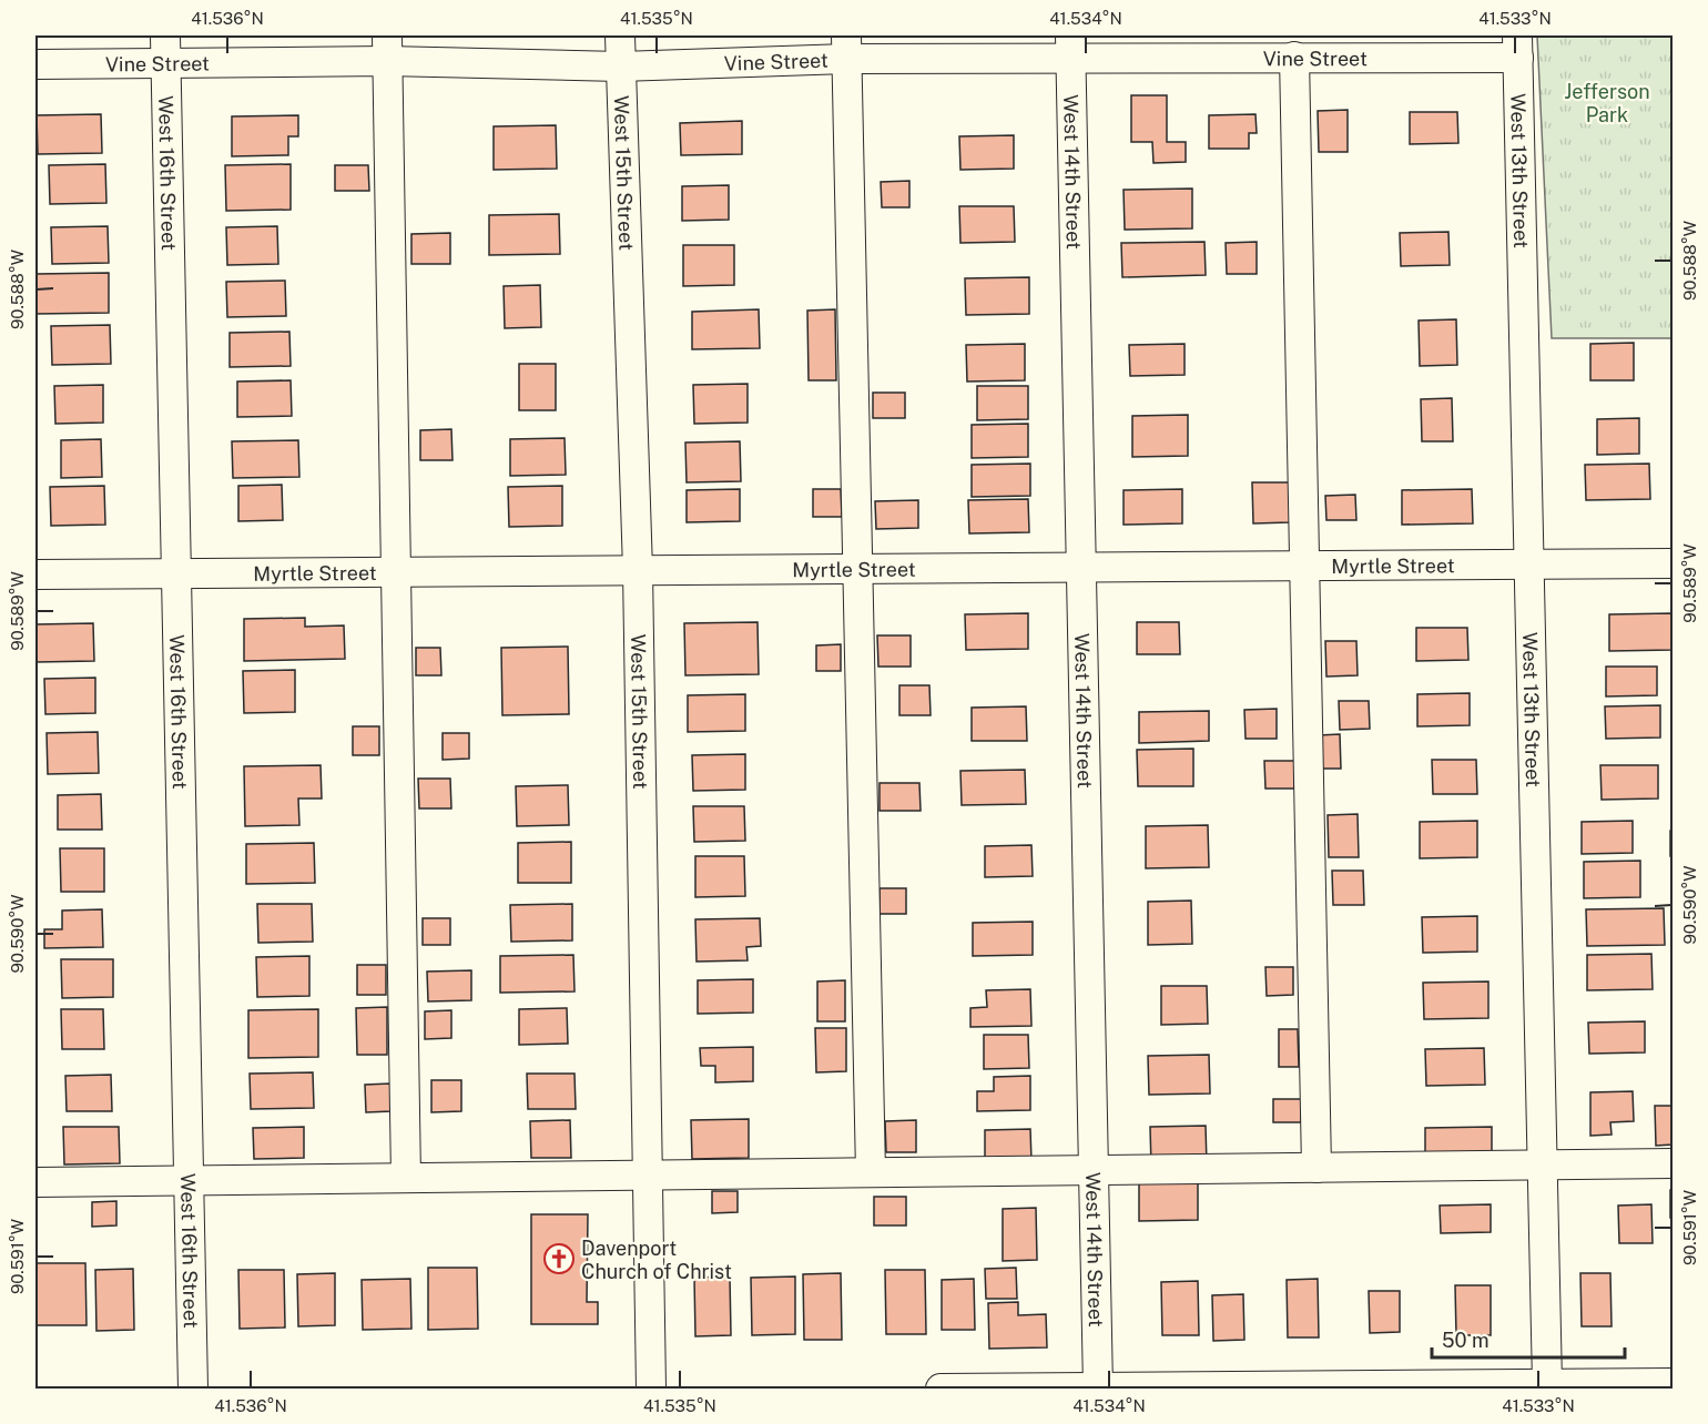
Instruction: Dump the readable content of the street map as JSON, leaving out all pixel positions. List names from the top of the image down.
{
  "streets": {
    "street": [
      "Vine Street",
      "West 13th Street",
      "West 14th Street",
      "West 16th Street",
      "West 15th Street",
      "Myrtle Street"
    ]
  },
  "crossings": [
    ["Vine Street", "West 13th Street"],
    ["Vine Street", "West 14th Street"],
    ["Vine Street", "West 16th Street"],
    ["Vine Street", "West 15th Street"],
    ["West 13th Street", "Myrtle Street"],
    ["West 14th Street", "Myrtle Street"],
    ["West 16th Street", "Myrtle Street"],
    ["West 15th Street", "Myrtle Street"]
  ],
  "parks": ["Jefferson Park"],
  "places": {
    "church": ["Davenport Church of Christ"]
  },
  "scale_bar": "50 m",
  "coordinates": [
    "41.536°N",
    "41.535°N",
    "41.534°N",
    "41.533°N",
    "90.588°W",
    "90.589°W",
    "90.590°W",
    "90.591°W"
  ]
}
